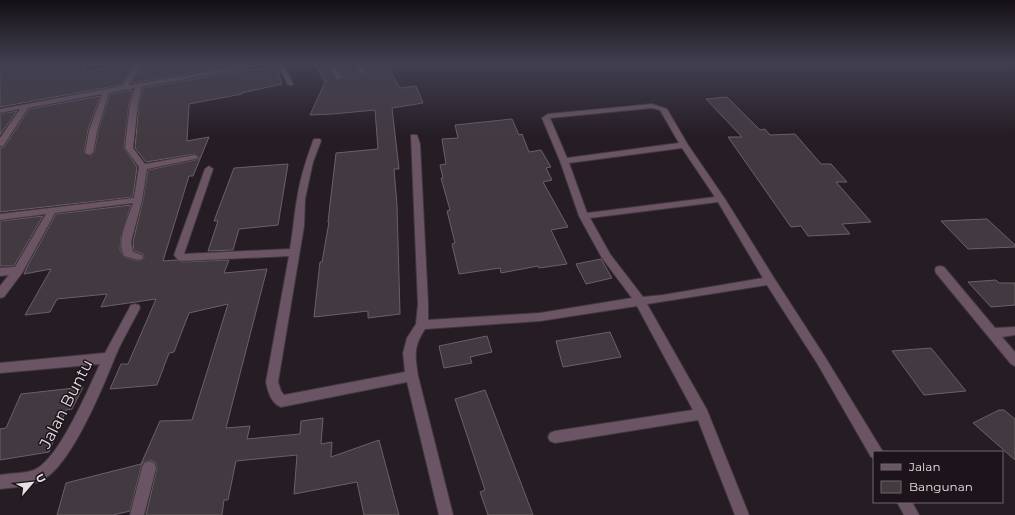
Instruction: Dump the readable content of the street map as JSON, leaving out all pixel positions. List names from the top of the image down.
{
  "streets": {
    "street": ["Jalan Buntu"]
  },
  "legend": ["Jalan", "Bangunan"],
  "north": "top right"
}
